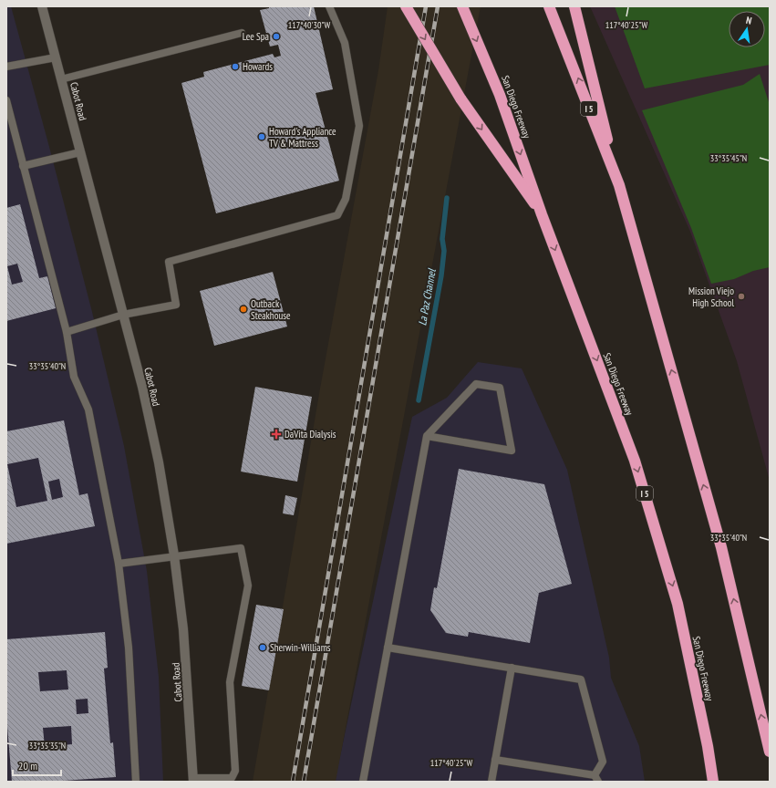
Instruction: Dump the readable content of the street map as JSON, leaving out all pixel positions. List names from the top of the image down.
{
  "streets": {
    "highway": ["San Diego Freeway", "I 5"],
    "main road": ["Cabot Road"]
  },
  "water": ["La Paz Channel"],
  "places": {
    "other": [
      "Lee Spa",
      "Howards",
      "Howard's Appliance TV & Mattress",
      "Mission Viejo High School",
      "Outback Steakhouse",
      "Sherwin-Williams"
    ],
    "health": ["DaVita Dialysis"]
  },
  "scale_bar": "20 m",
  "north": "top",
  "coordinates": [
    "117°40'30\"W",
    "117°40'25\"W",
    "33°35'45\"N",
    "33°35'40\"N",
    "33°35'35\"N"
  ]
}
